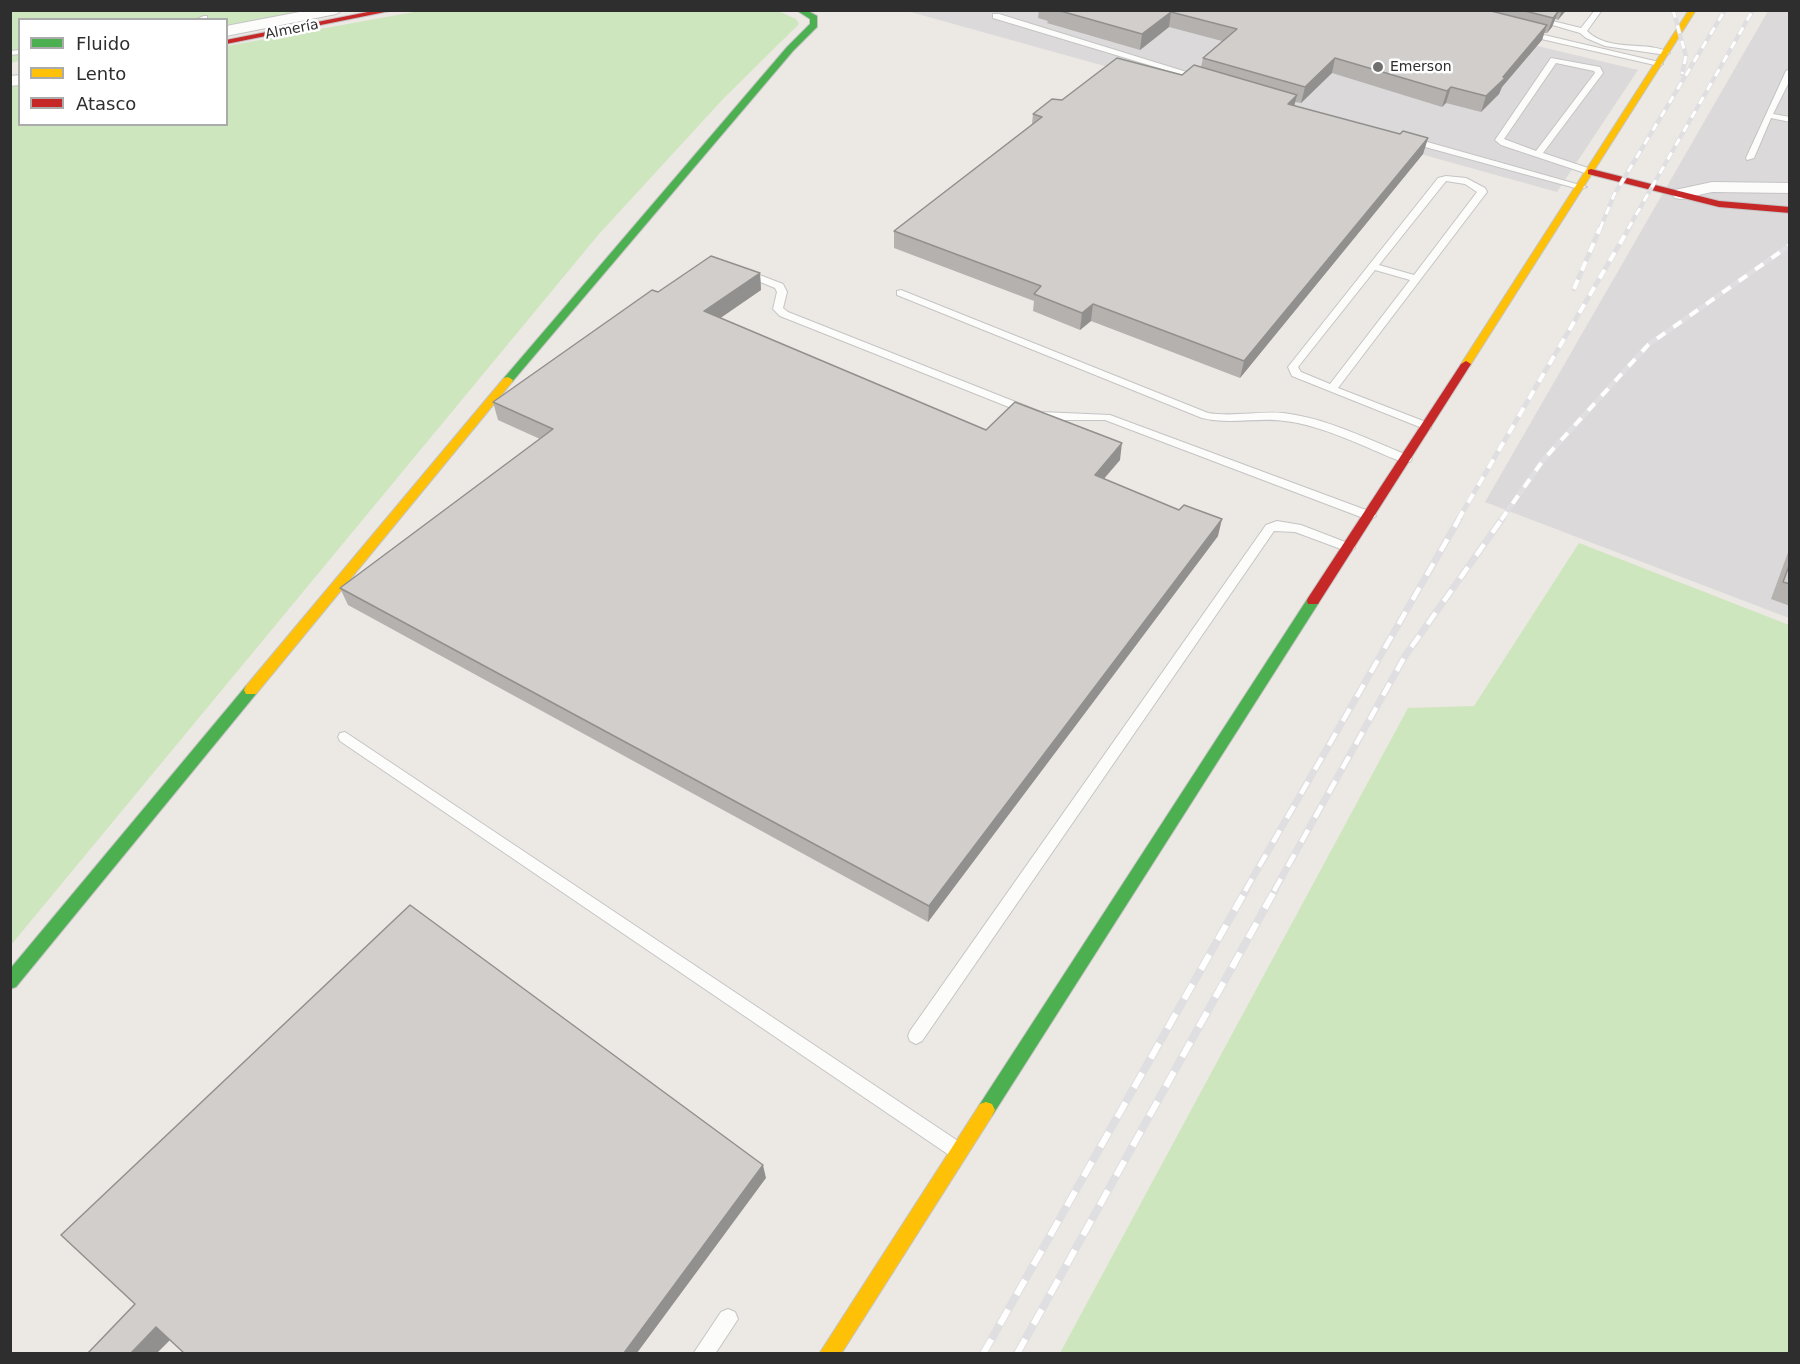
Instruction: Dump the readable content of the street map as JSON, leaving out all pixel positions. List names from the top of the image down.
{
  "streets": {
    "street": ["Almería"]
  },
  "places": ["Emerson"],
  "legend": ["Fluido", "Lento", "Atasco"]
}
